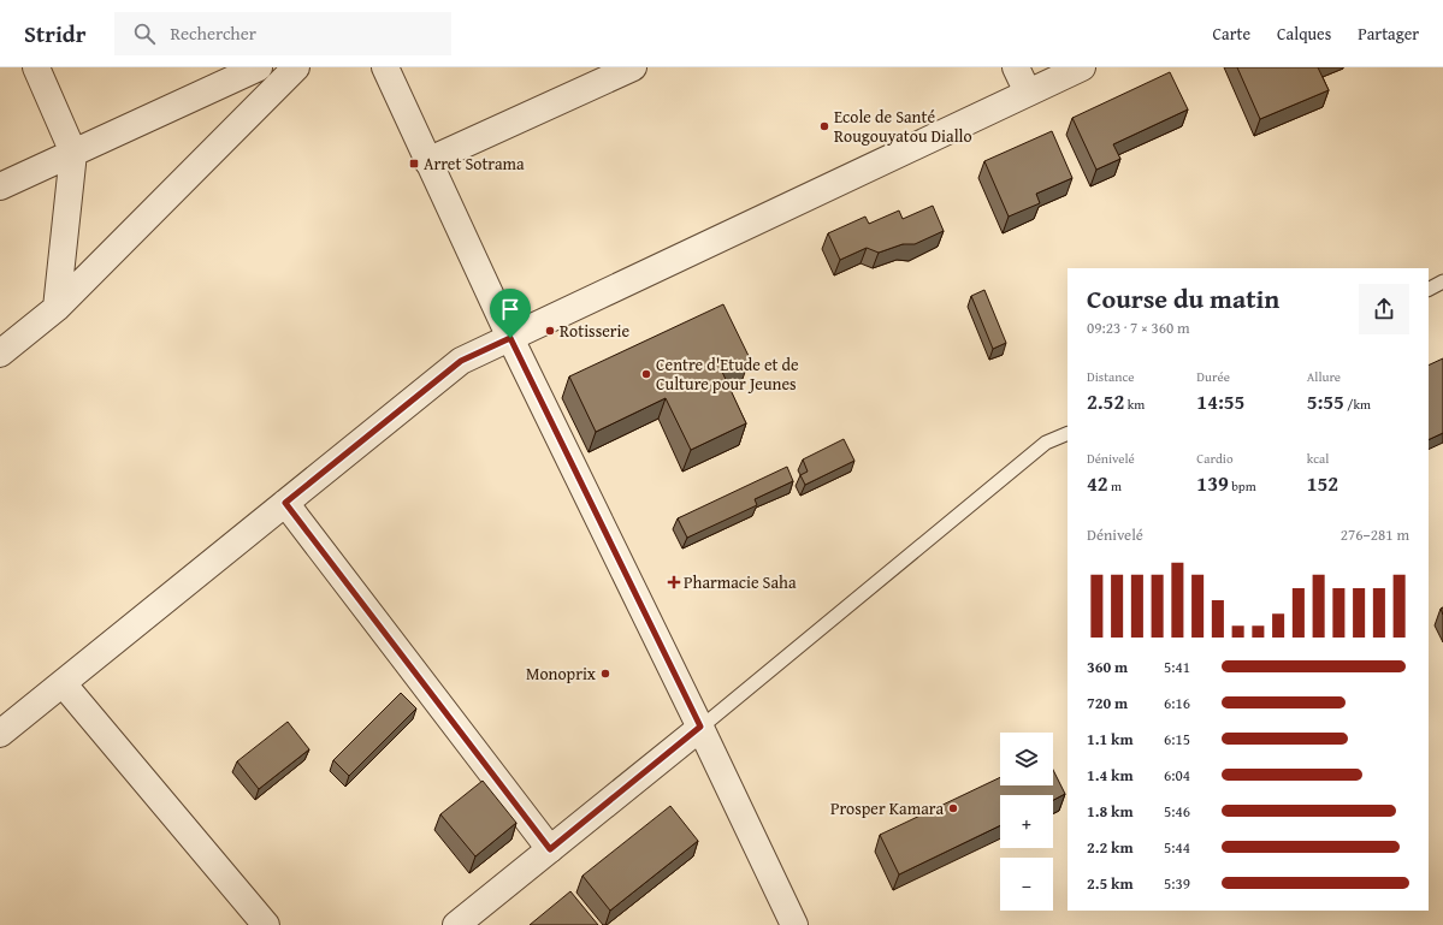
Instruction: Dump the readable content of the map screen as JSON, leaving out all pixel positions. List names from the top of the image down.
{
  "places": {
    "other": [
      "Ecole de Santé Rougouyatou Diallo",
      "Rotisserie",
      "Centre d'Etude et de Culture pour Jeunes",
      "Monoprix",
      "Prosper Kamara"
    ],
    "transit": ["Arret Sotrama"],
    "health": ["Pharmacie Saha"]
  },
  "page": {
    "header": "Stridr",
    "search": "Rechercher",
    "nav": ["Carte", "Calques", "Partager"],
    "heading": ["Course du matin", "09:23 · 7 × 360 m"],
    "stats": [
      ["Distance", "2.52 km"],
      ["Durée", "14:55"],
      ["Allure", "5:55 /km"],
      ["Dénivelé", "42 m"],
      ["Cardio", "139 bpm"],
      ["kcal", "152"]
    ],
    "chart": ["Dénivelé", "276–281 m"],
    "list": [
      {
        "name": "360 m",
        "note": "5:41"
      },
      {
        "name": "720 m",
        "note": "6:16"
      },
      {
        "name": "1.1 km",
        "note": "6:15"
      },
      {
        "name": "1.4 km",
        "note": "6:04"
      },
      {
        "name": "1.8 km",
        "note": "5:46"
      },
      {
        "name": "2.2 km",
        "note": "5:44"
      },
      {
        "name": "2.5 km",
        "note": "5:39"
      }
    ],
    "map_buttons": ["+", "−"]
  }
}
